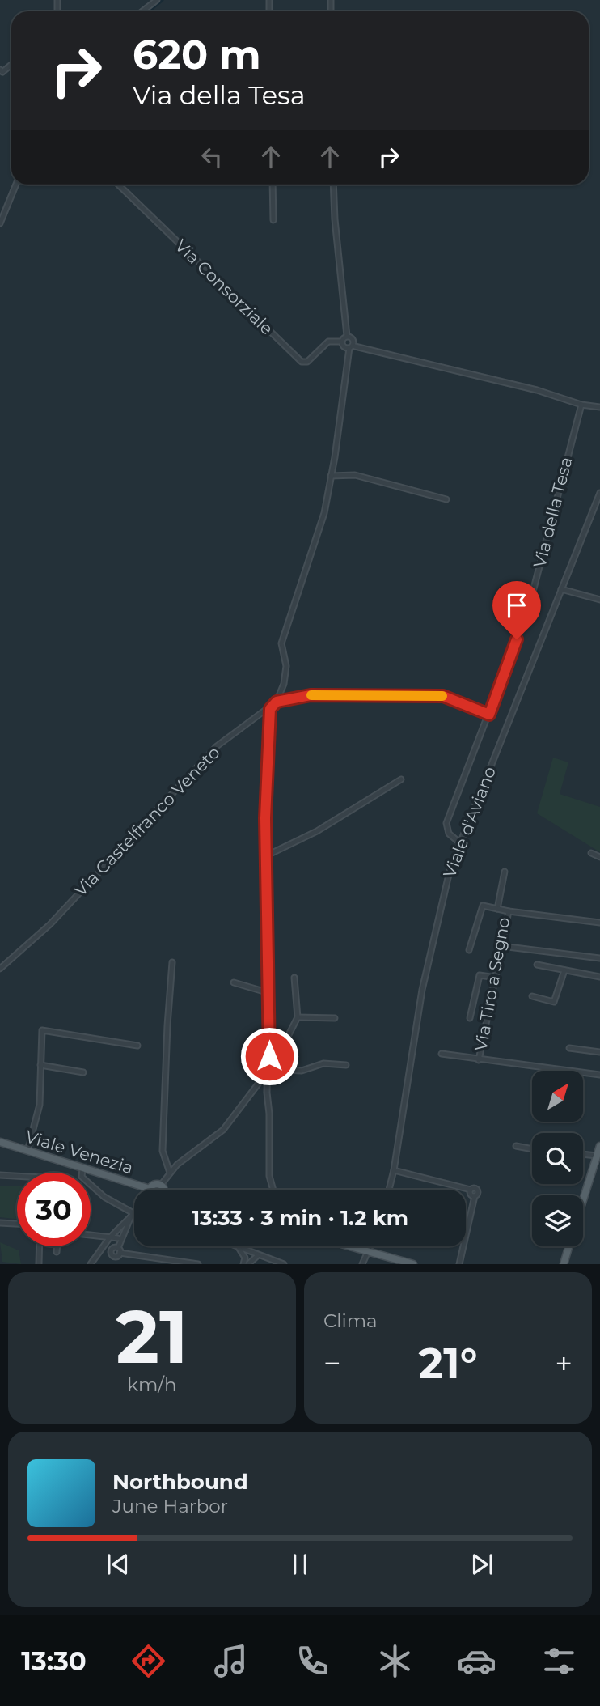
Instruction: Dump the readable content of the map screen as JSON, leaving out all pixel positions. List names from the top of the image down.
{
  "streets": {
    "main road": ["Viale Venezia"],
    "street": [
      "Via Consorziale",
      "Via della Tesa",
      "Via Castelfranco Veneto",
      "Viale d'Aviano",
      "Via Tiro a Segno"
    ]
  },
  "crossings": [
    ["Via della Tesa", "Viale d'Aviano"]
  ],
  "north": "top right",
  "page": {
    "turn": ["620 m", "Via della Tesa"],
    "limit": "30",
    "trip": "13:33 · 3 min · 1.2 km",
    "tile": [
      ["21", "km/h"],
      "Clima"
    ],
    "heat": ["−", "21°", "+"],
    "song": ["Northbound", "June Harbor"],
    "tabs": "13:30"
  }
}
